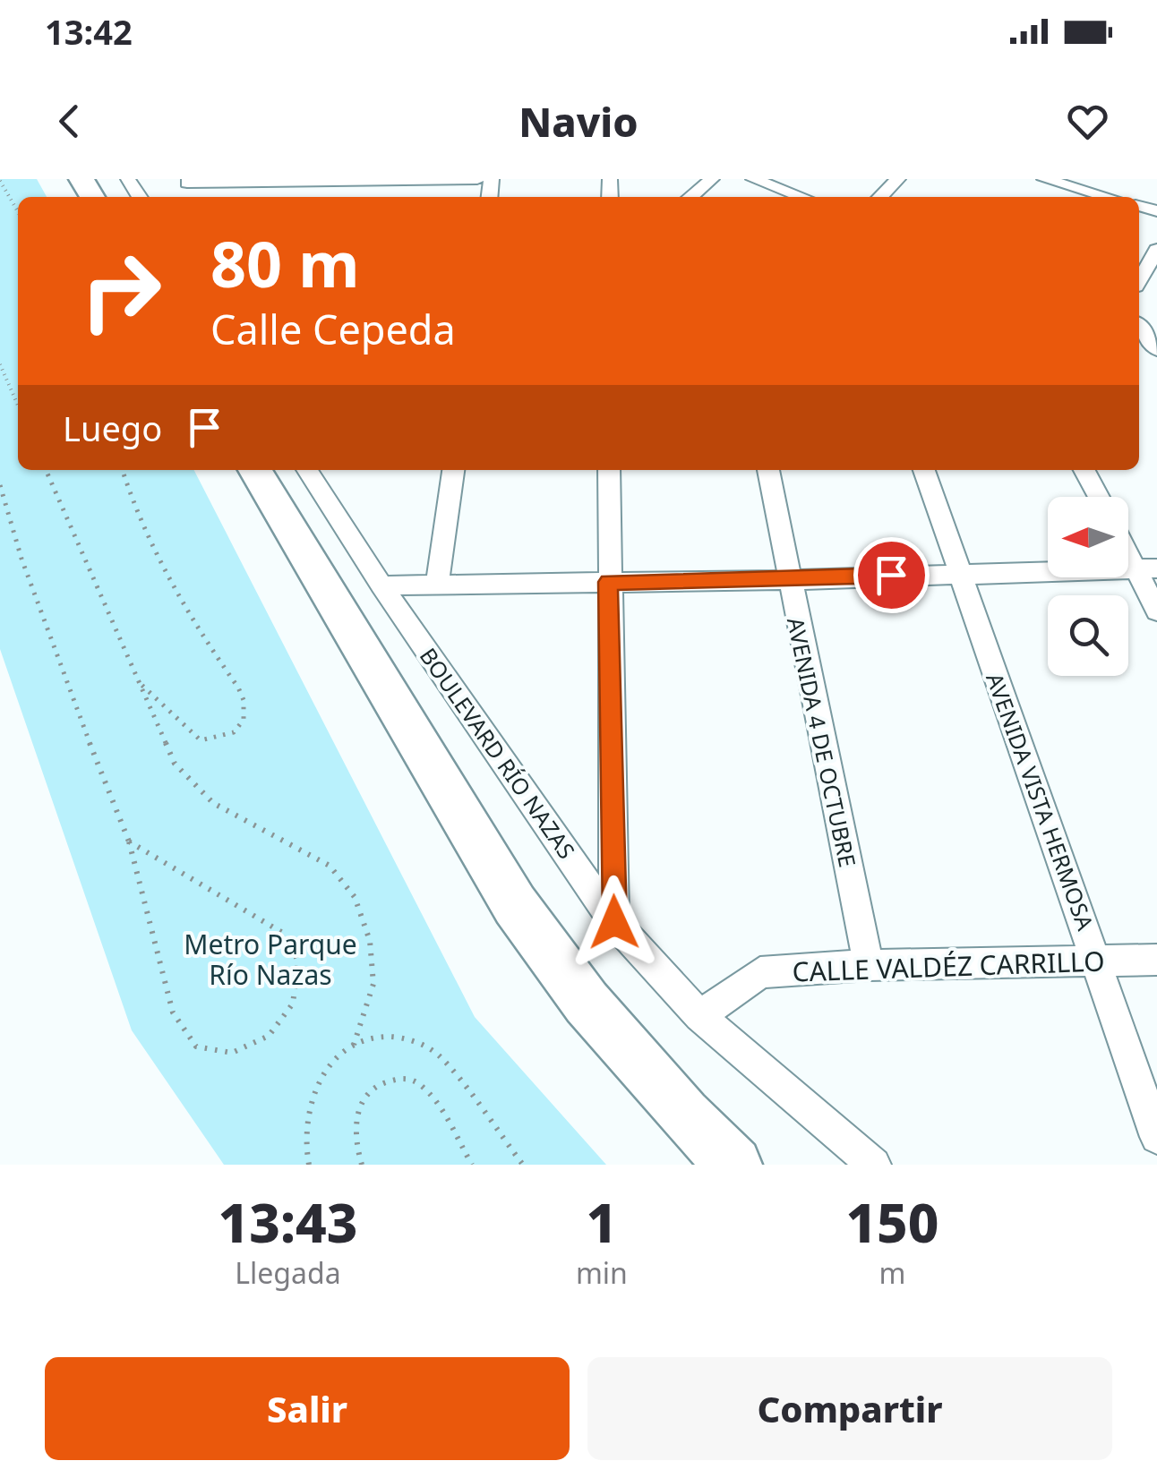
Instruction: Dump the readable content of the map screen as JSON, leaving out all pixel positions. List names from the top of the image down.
{
  "streets": {
    "street": [
      "AVENIDA 4 DE OCTUBRE",
      "BOULEVARD RÍO NAZAS",
      "AVENIDA VISTA HERMOSA",
      "CALLE VALDÉZ CARRILLO"
    ]
  },
  "crossings": [
    ["AVENIDA 4 DE OCTUBRE", "CALLE VALDÉZ CARRILLO"],
    ["BOULEVARD RÍO NAZAS", "CALLE VALDÉZ CARRILLO"],
    ["AVENIDA VISTA HERMOSA", "CALLE VALDÉZ CARRILLO"]
  ],
  "parks": ["Metro Parque Río Nazas"],
  "north": "left",
  "page": {
    "status": "13:42",
    "header": "Navio",
    "turn": ["80 m", "Calle Cepeda"],
    "then": "Luego",
    "eta": [
      "13:43",
      "Llegada",
      "1",
      "min",
      "150",
      "m"
    ],
    "buttons": ["Salir", "Compartir"]
  }
}
